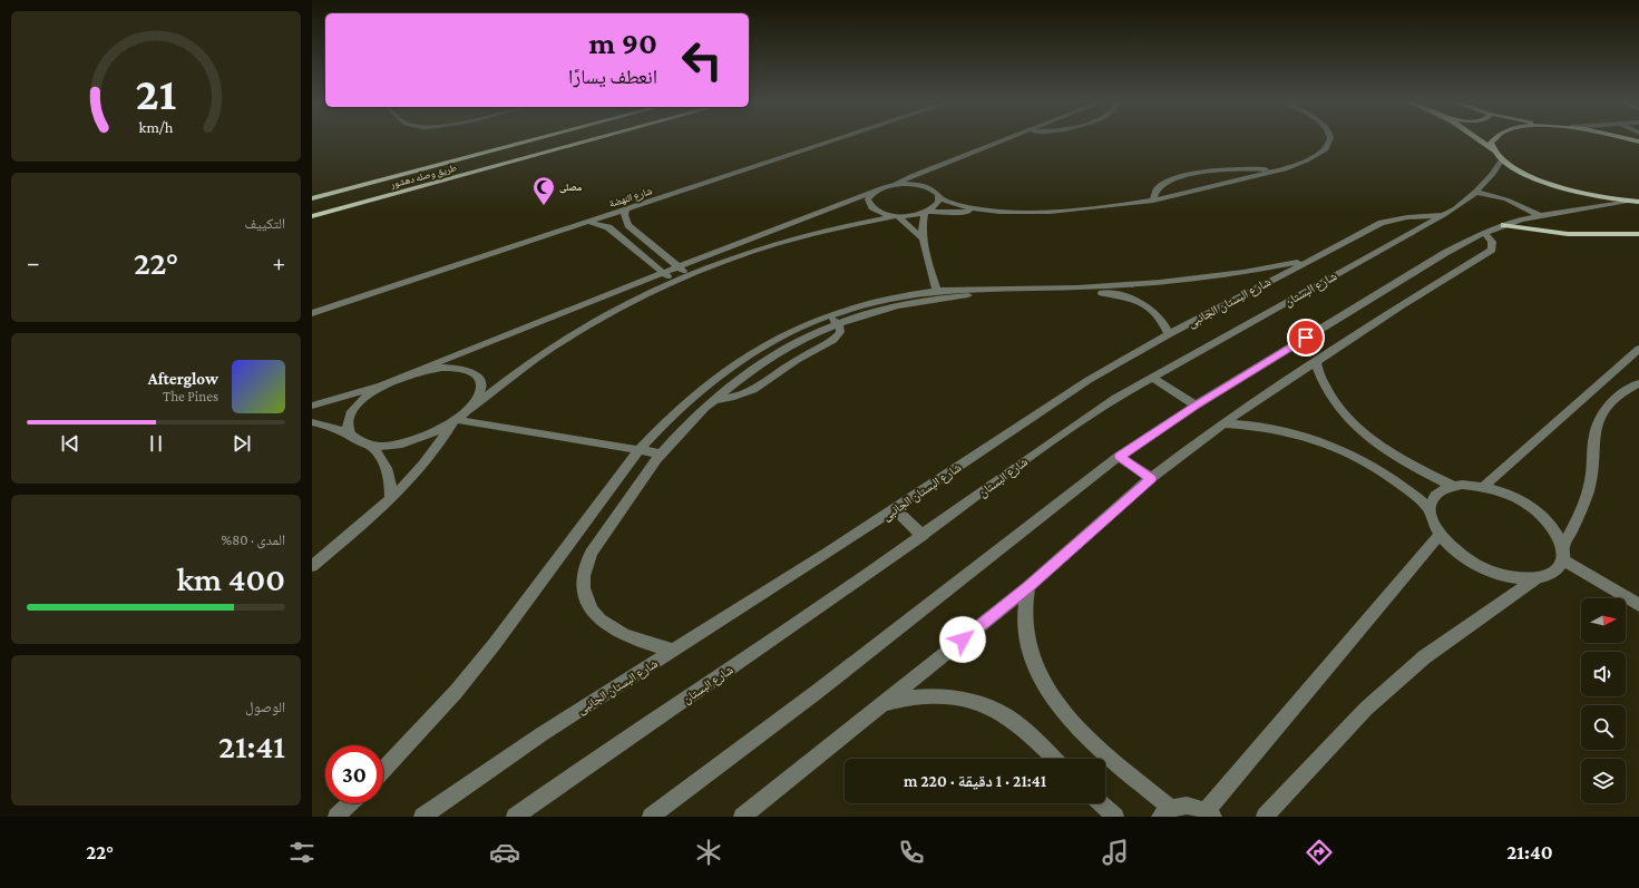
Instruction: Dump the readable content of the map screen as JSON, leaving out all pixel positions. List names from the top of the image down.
{
  "streets": {
    "main road": ["طريق وصله دهشور"],
    "street": ["شارع النهضة", "شارع البستان", "شارع البستان الجانبى"]
  },
  "crossings": [
    ["شارع البستان", "شارع البستان الجانبى"]
  ],
  "places": {
    "mosque": ["مصلى"]
  },
  "north": "right",
  "page": {
    "turn": ["90 m", "انعطف يسارًا"],
    "tile": [
      "التكييف",
      ["المدى · 80%", "400 km"],
      ["الوصول", "21:41"]
    ],
    "heat": ["−", "22°", "+"],
    "song": ["Afterglow", "The Pines"],
    "limit": "30",
    "trip": "21:41 · 1 دقيقة · 220 m",
    "tabs": ["21:40", "22°"],
    "gauge": ["21", "km/h"]
  }
}
